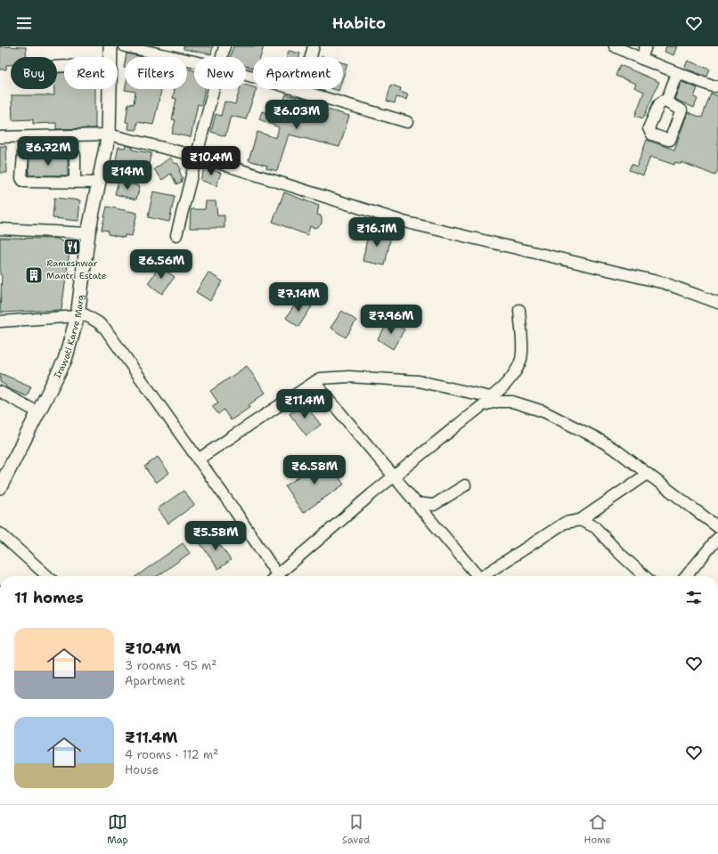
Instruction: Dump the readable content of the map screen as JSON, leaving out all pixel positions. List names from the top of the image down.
{
  "streets": {
    "main road": ["Irawati Karve Marg"]
  },
  "places": {
    "restaurant": ["Rameshwar"],
    "building": ["Mantri Estate"]
  },
  "page": {
    "header": "Habito",
    "chip": [
      "Buy",
      "Rent",
      "Filters",
      "New",
      "Apartment"
    ],
    "price": [
      "₹6.03M",
      "₹6.72M",
      "₹10.4M",
      "₹14M",
      "₹16.1M",
      "₹6.56M",
      "₹7.14M",
      "₹7.96M",
      "₹11.4M",
      "₹6.58M",
      "₹5.58M"
    ],
    "heading": "11 homes",
    "list": [
      {
        "name": "₹10.4M",
        "note": "3 rooms · 95 m² · Apartment"
      },
      {
        "name": "₹11.4M",
        "note": "4 rooms · 112 m² · House"
      }
    ],
    "tabs": ["Map", "Saved", "Home"]
  }
}
